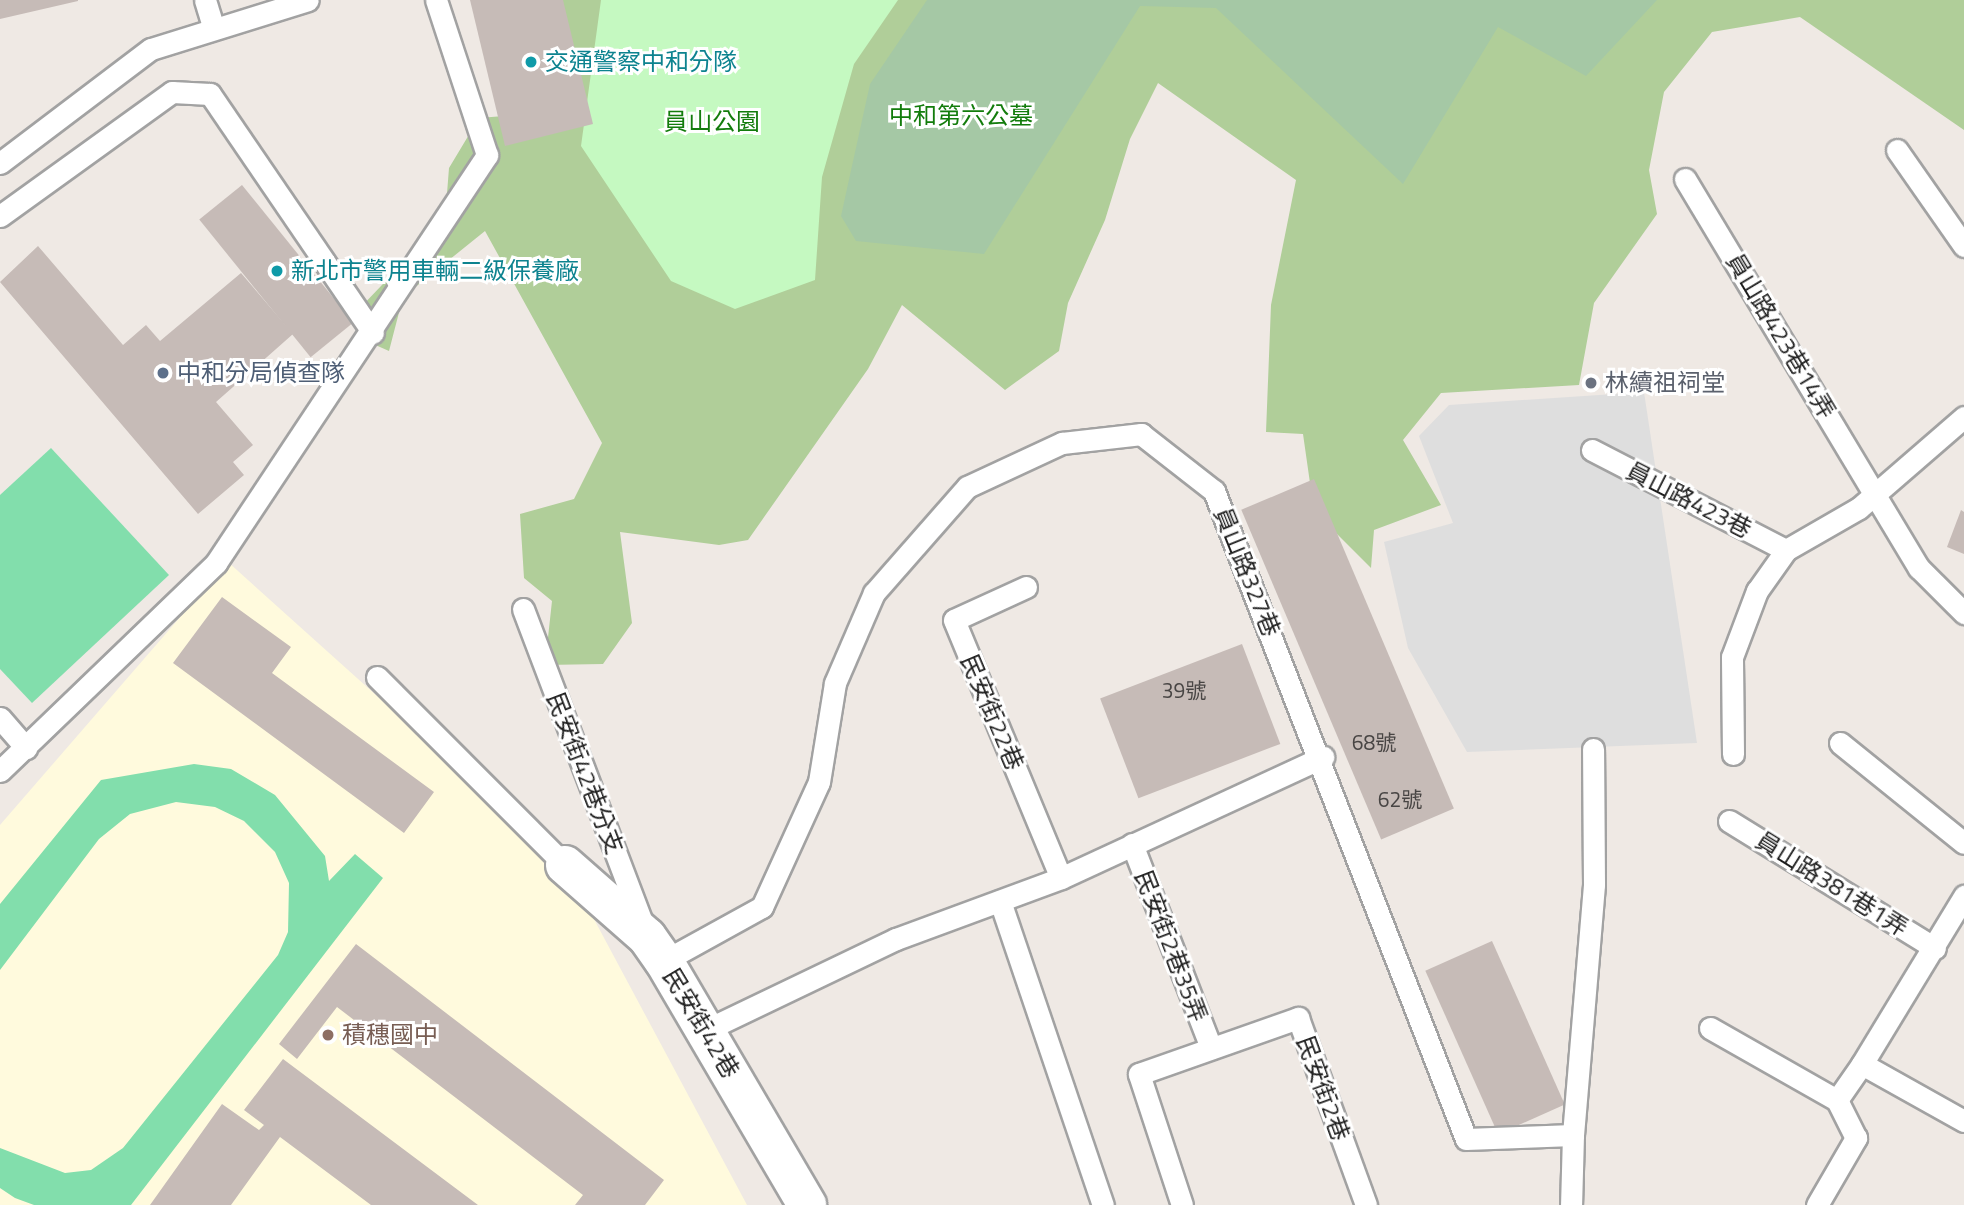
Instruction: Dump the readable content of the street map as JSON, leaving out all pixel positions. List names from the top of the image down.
{
  "streets": {
    "street": ["民安街42巷"],
    "lane": [
      "員山路423巷14弄",
      "員山路423巷",
      "員山路327巷",
      "民安街22巷",
      "民安街42巷分支",
      "員山路381巷1弄",
      "民安街2巷35弄",
      "民安街2巷"
    ]
  },
  "crossings": [
    ["員山路327巷", "民安街42巷分支"],
    ["員山路327巷", "民安街42巷"],
    ["民安街42巷分支", "民安街42巷"],
    ["民安街2巷35弄", "民安街2巷"]
  ],
  "parks": ["中和第六公墓", "員山公園"],
  "places": [
    "交通警察中和分隊",
    "新北市警用車輛二級保養廠",
    "中和分局偵查隊",
    "林續祖祠堂",
    "積穗國中"
  ],
  "house_numbers": ["39號", "68號", "62號"]
}
